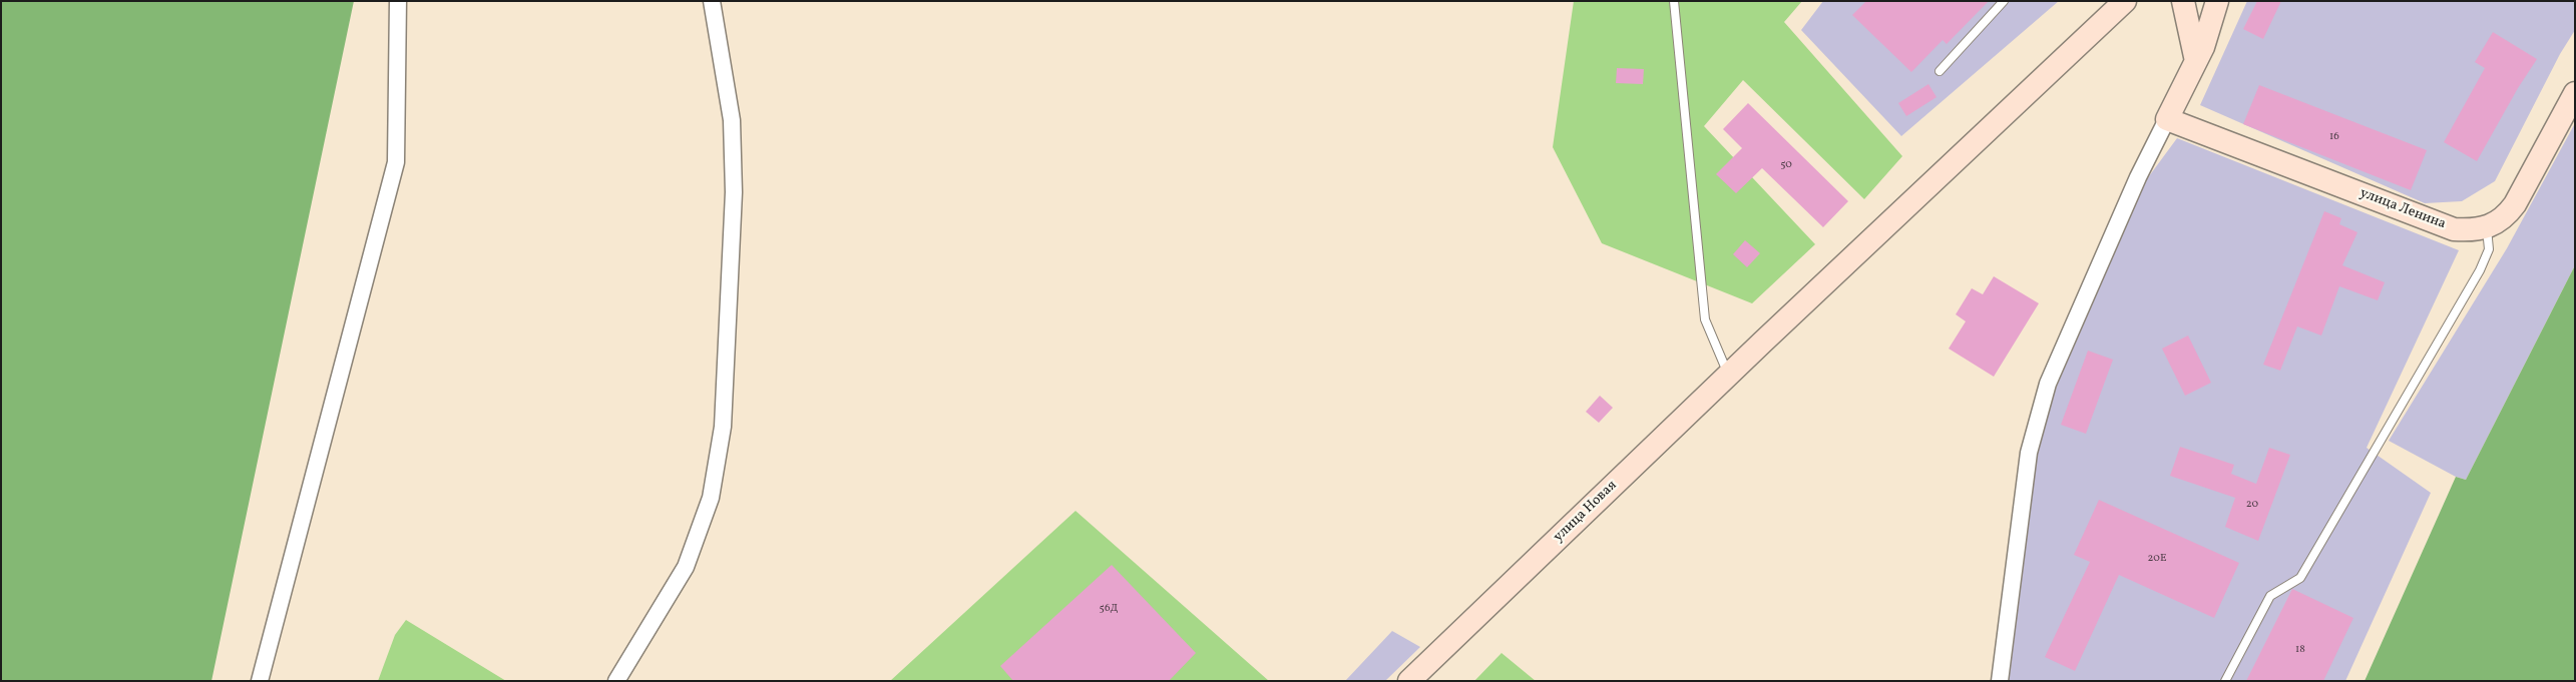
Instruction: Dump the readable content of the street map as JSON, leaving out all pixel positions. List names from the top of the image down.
{
  "streets": {
    "street": ["улица Ленина", "улица Новая"]
  },
  "house_numbers": [
    "16",
    "50",
    "20",
    "20Е",
    "56Д",
    "18"
  ]
}
